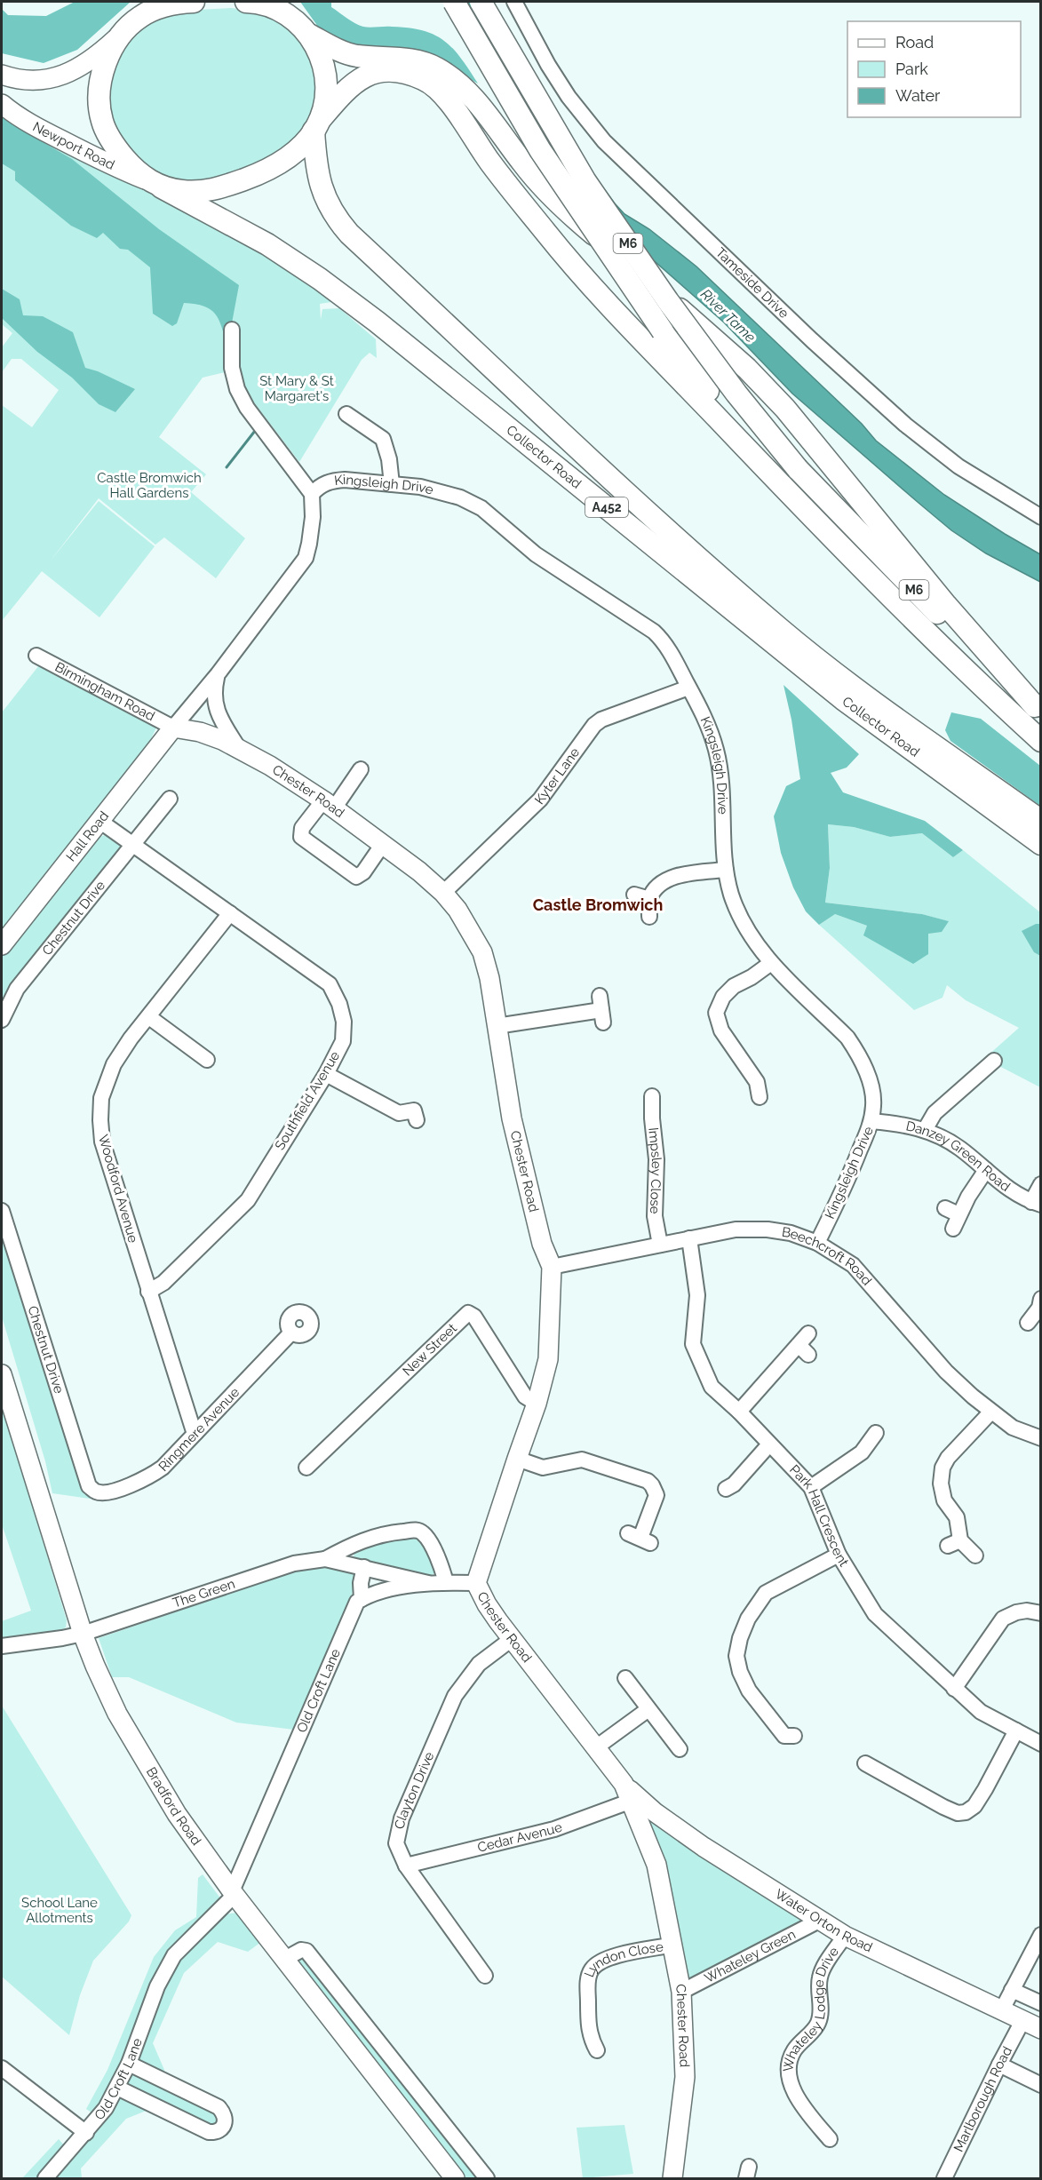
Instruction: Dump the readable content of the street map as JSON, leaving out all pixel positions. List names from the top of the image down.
{
  "streets": {
    "highway": ["M6", "Collector Road", "A452"],
    "main road": [
      "Newport Road",
      "Chester Road",
      "Hall Road",
      "Bradford Road",
      "Water Orton Road"
    ],
    "street": [
      "Tameside Drive",
      "Kingsleigh Drive",
      "Birmingham Road",
      "Kyter Lane",
      "Chestnut Drive",
      "Southfield Avenue",
      "Danzey Green Road",
      "Impsley Close",
      "Woodford Avenue",
      "Beechcroft Road",
      "New Street",
      "Ringmere Avenue",
      "Park Hall Crescent",
      "The Green",
      "Old Croft Lane",
      "Clayton Drive",
      "Cedar Avenue",
      "Whateley Green",
      "Lyndon Close",
      "Whateley Lodge Drive",
      "Marlborough Road"
    ]
  },
  "crossings": [
    ["Newport Road", "Collector Road"],
    ["Kingsleigh Drive", "Kyter Lane"],
    ["Kingsleigh Drive", "Danzey Green Road"],
    ["Kingsleigh Drive", "Beechcroft Road"],
    ["Birmingham Road", "Chester Road"],
    ["Birmingham Road", "Hall Road"],
    ["Kyter Lane", "Chester Road"],
    ["Chester Road", "Hall Road"],
    ["Chester Road", "Beechcroft Road"],
    ["Chester Road", "New Street"],
    ["Chester Road", "Clayton Drive"],
    ["Chester Road", "Cedar Avenue"],
    ["Chester Road", "Water Orton Road"],
    ["Chester Road", "Whateley Green"],
    ["Chester Road", "Lyndon Close"],
    ["Hall Road", "Southfield Avenue"],
    ["Chestnut Drive", "Southfield Avenue"],
    ["Chestnut Drive", "Ringmere Avenue"],
    ["Southfield Avenue", "Woodford Avenue"],
    ["Impsley Close", "Beechcroft Road"],
    ["Woodford Avenue", "Ringmere Avenue"],
    ["Beechcroft Road", "Park Hall Crescent"],
    ["The Green", "Bradford Road"],
    ["Old Croft Lane", "Bradford Road"],
    ["Clayton Drive", "Cedar Avenue"],
    ["Cedar Avenue", "Water Orton Road"],
    ["Water Orton Road", "Whateley Green"],
    ["Water Orton Road", "Whateley Lodge Drive"],
    ["Water Orton Road", "Marlborough Road"]
  ],
  "districts": ["Castle Bromwich"],
  "water": ["River Tame"],
  "parks": ["St Mary & St Margaret's", "Castle Bromwich Hall Gardens", "School Lane Allotments"],
  "legend": ["Road", "Park", "Water"]
}
